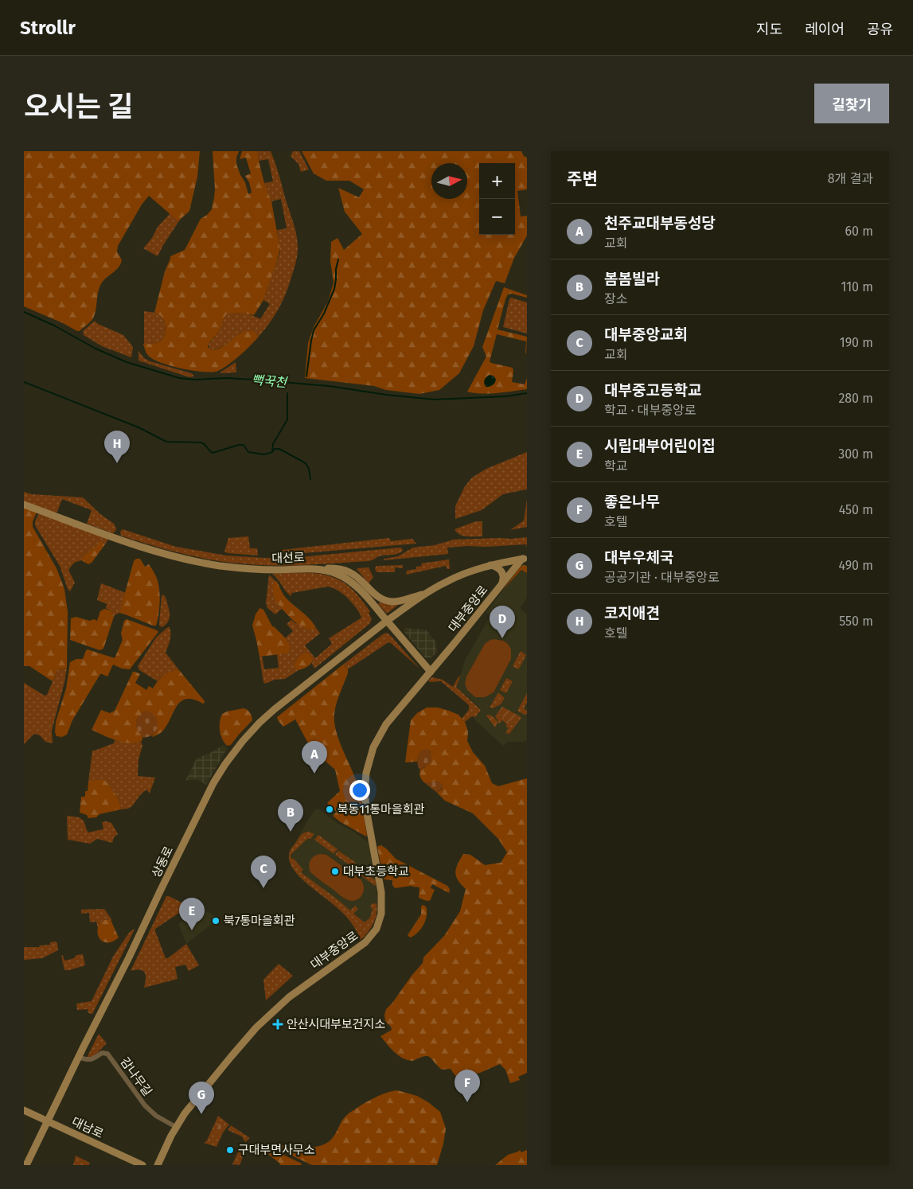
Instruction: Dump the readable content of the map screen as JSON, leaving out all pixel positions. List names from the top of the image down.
{
  "streets": {
    "street": [
      "대선로",
      "대부중앙로",
      "상동로",
      "감나무길",
      "대남로"
    ]
  },
  "crossings": [
    ["대선로", "상동로"],
    ["대부중앙로", "감나무길"],
    ["상동로", "감나무길"],
    ["상동로", "대남로"]
  ],
  "water": ["뻑꾹천"],
  "places": {
    "other": [
      "북동11통마을회관",
      "대부초등학교",
      "북7통마을회관",
      "구대부면사무소"
    ],
    "health": ["안산시대부보건지소"]
  },
  "north": "right",
  "page": {
    "header": "Strollr",
    "nav": ["지도", "레이어", "공유"],
    "title": "오시는 길",
    "buttons": "길찾기",
    "heading": ["주변", "8개 결과"],
    "map_buttons": ["+", "−"],
    "list": [
      {
        "mark": "A",
        "name": "천주교대부동성당",
        "note": "교회",
        "value": "60 m"
      },
      {
        "mark": "B",
        "name": "봄봄빌라",
        "note": "장소",
        "value": "110 m"
      },
      {
        "mark": "C",
        "name": "대부중앙교회",
        "note": "교회",
        "value": "190 m"
      },
      {
        "mark": "D",
        "name": "대부중고등학교",
        "note": "학교 · 대부중앙로",
        "value": "280 m"
      },
      {
        "mark": "E",
        "name": "시립대부어린이집",
        "note": "학교",
        "value": "300 m"
      },
      {
        "mark": "F",
        "name": "좋은나무",
        "note": "호텔",
        "value": "450 m"
      },
      {
        "mark": "G",
        "name": "대부우체국",
        "note": "공공기관 · 대부중앙로",
        "value": "490 m"
      },
      {
        "mark": "H",
        "name": "코지애견",
        "note": "호텔",
        "value": "550 m"
      }
    ],
    "pins": [
      "H",
      "D",
      "A",
      "B",
      "C",
      "E",
      "F",
      "G"
    ]
  }
}
